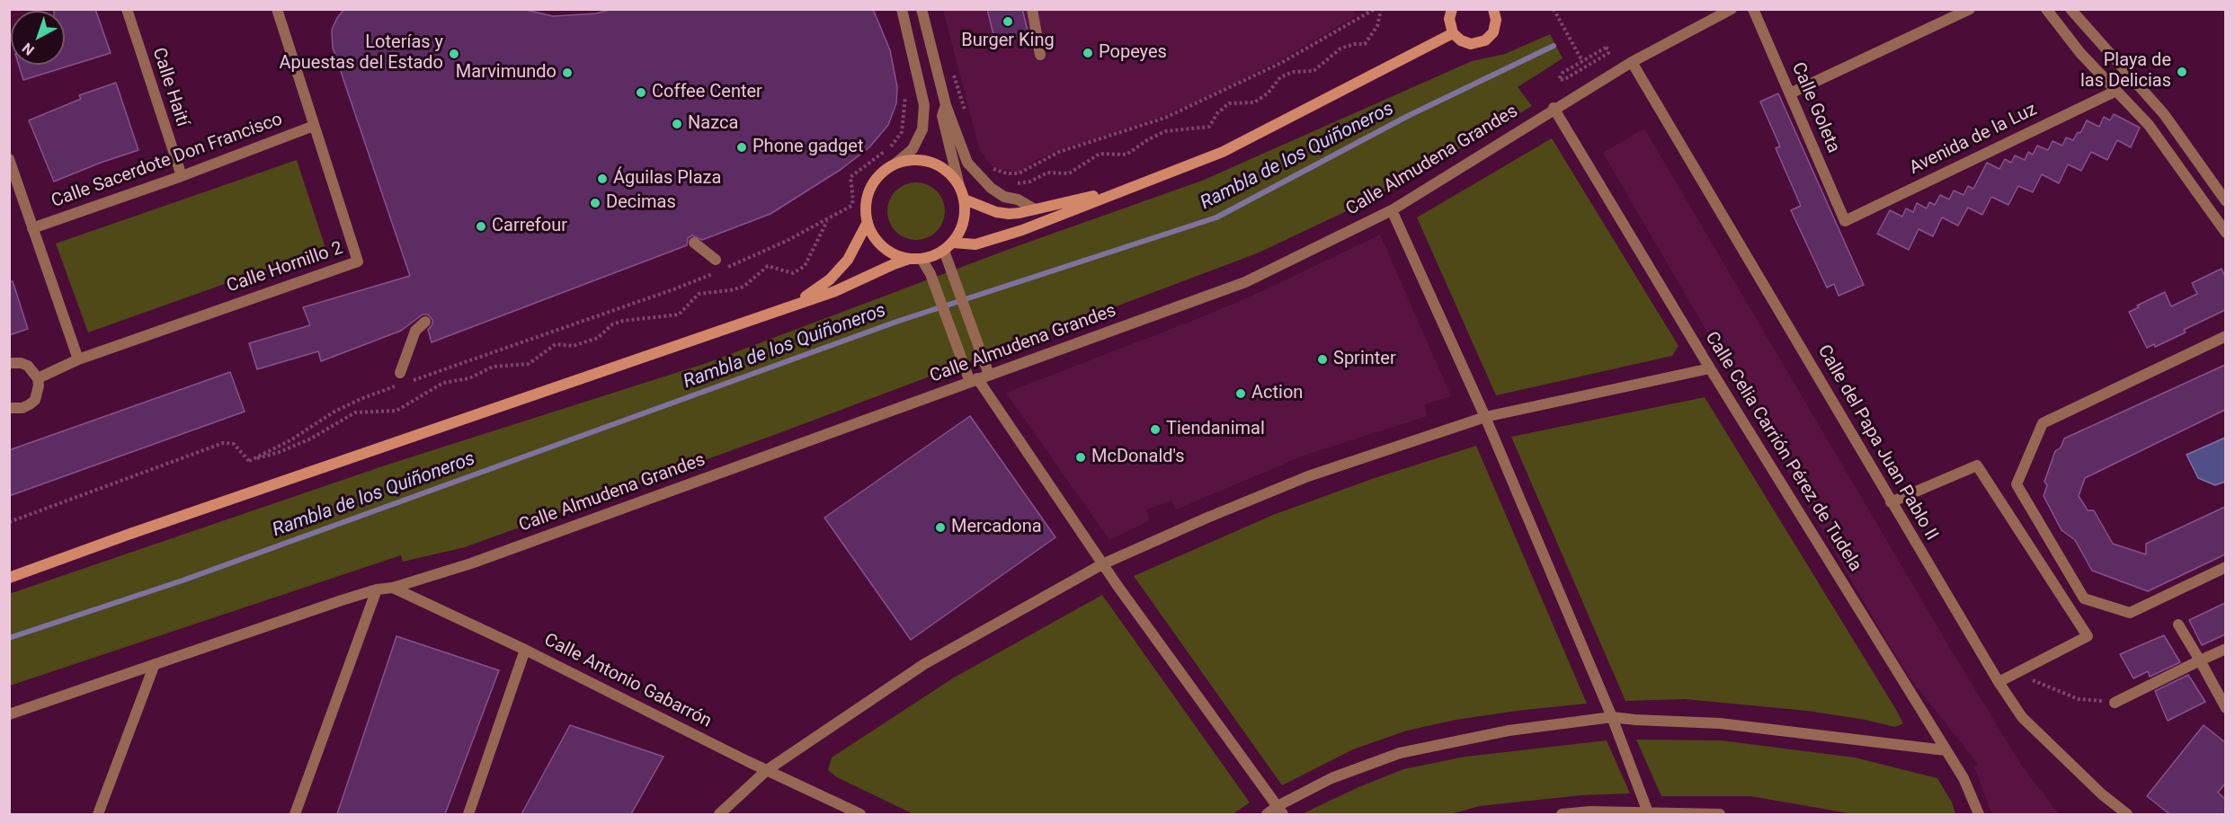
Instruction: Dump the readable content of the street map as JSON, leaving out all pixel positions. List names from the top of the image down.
{
  "streets": {
    "street": [
      "Calle Haití",
      "Calle Goleta",
      "Avenida de la Luz",
      "Calle Sacerdote Don Francisco",
      "Calle Almudena Grandes",
      "Calle Hornillo 2",
      "Calle del Papa Juan Pablo II",
      "Calle Celia Carrión Pérez de Tudela",
      "Calle Antonio Gabarrón"
    ]
  },
  "crossings": [
    ["Calle Haití", "Calle Sacerdote Don Francisco"],
    ["Calle Goleta", "Avenida de la Luz"],
    ["Calle Sacerdote Don Francisco", "Calle Hornillo 2"],
    ["Calle Almudena Grandes", "Calle del Papa Juan Pablo II"],
    ["Calle Almudena Grandes", "Calle Celia Carrión Pérez de Tudela"],
    ["Calle Almudena Grandes", "Calle Antonio Gabarrón"]
  ],
  "water": ["Rambla de los Quiñoneros"],
  "places": [
    "Burger King",
    "Popeyes",
    "Loterías y Apuestas del Estado",
    "Playa de las Delicias",
    "Marvimundo",
    "Coffee Center",
    "Nazca",
    "Phone gadget",
    "Águilas Plaza",
    "Decimas",
    "Carrefour",
    "Sprinter",
    "Action",
    "Tiendanimal",
    "McDonald's",
    "Mercadona"
  ],
  "north": "bottom left"
}
